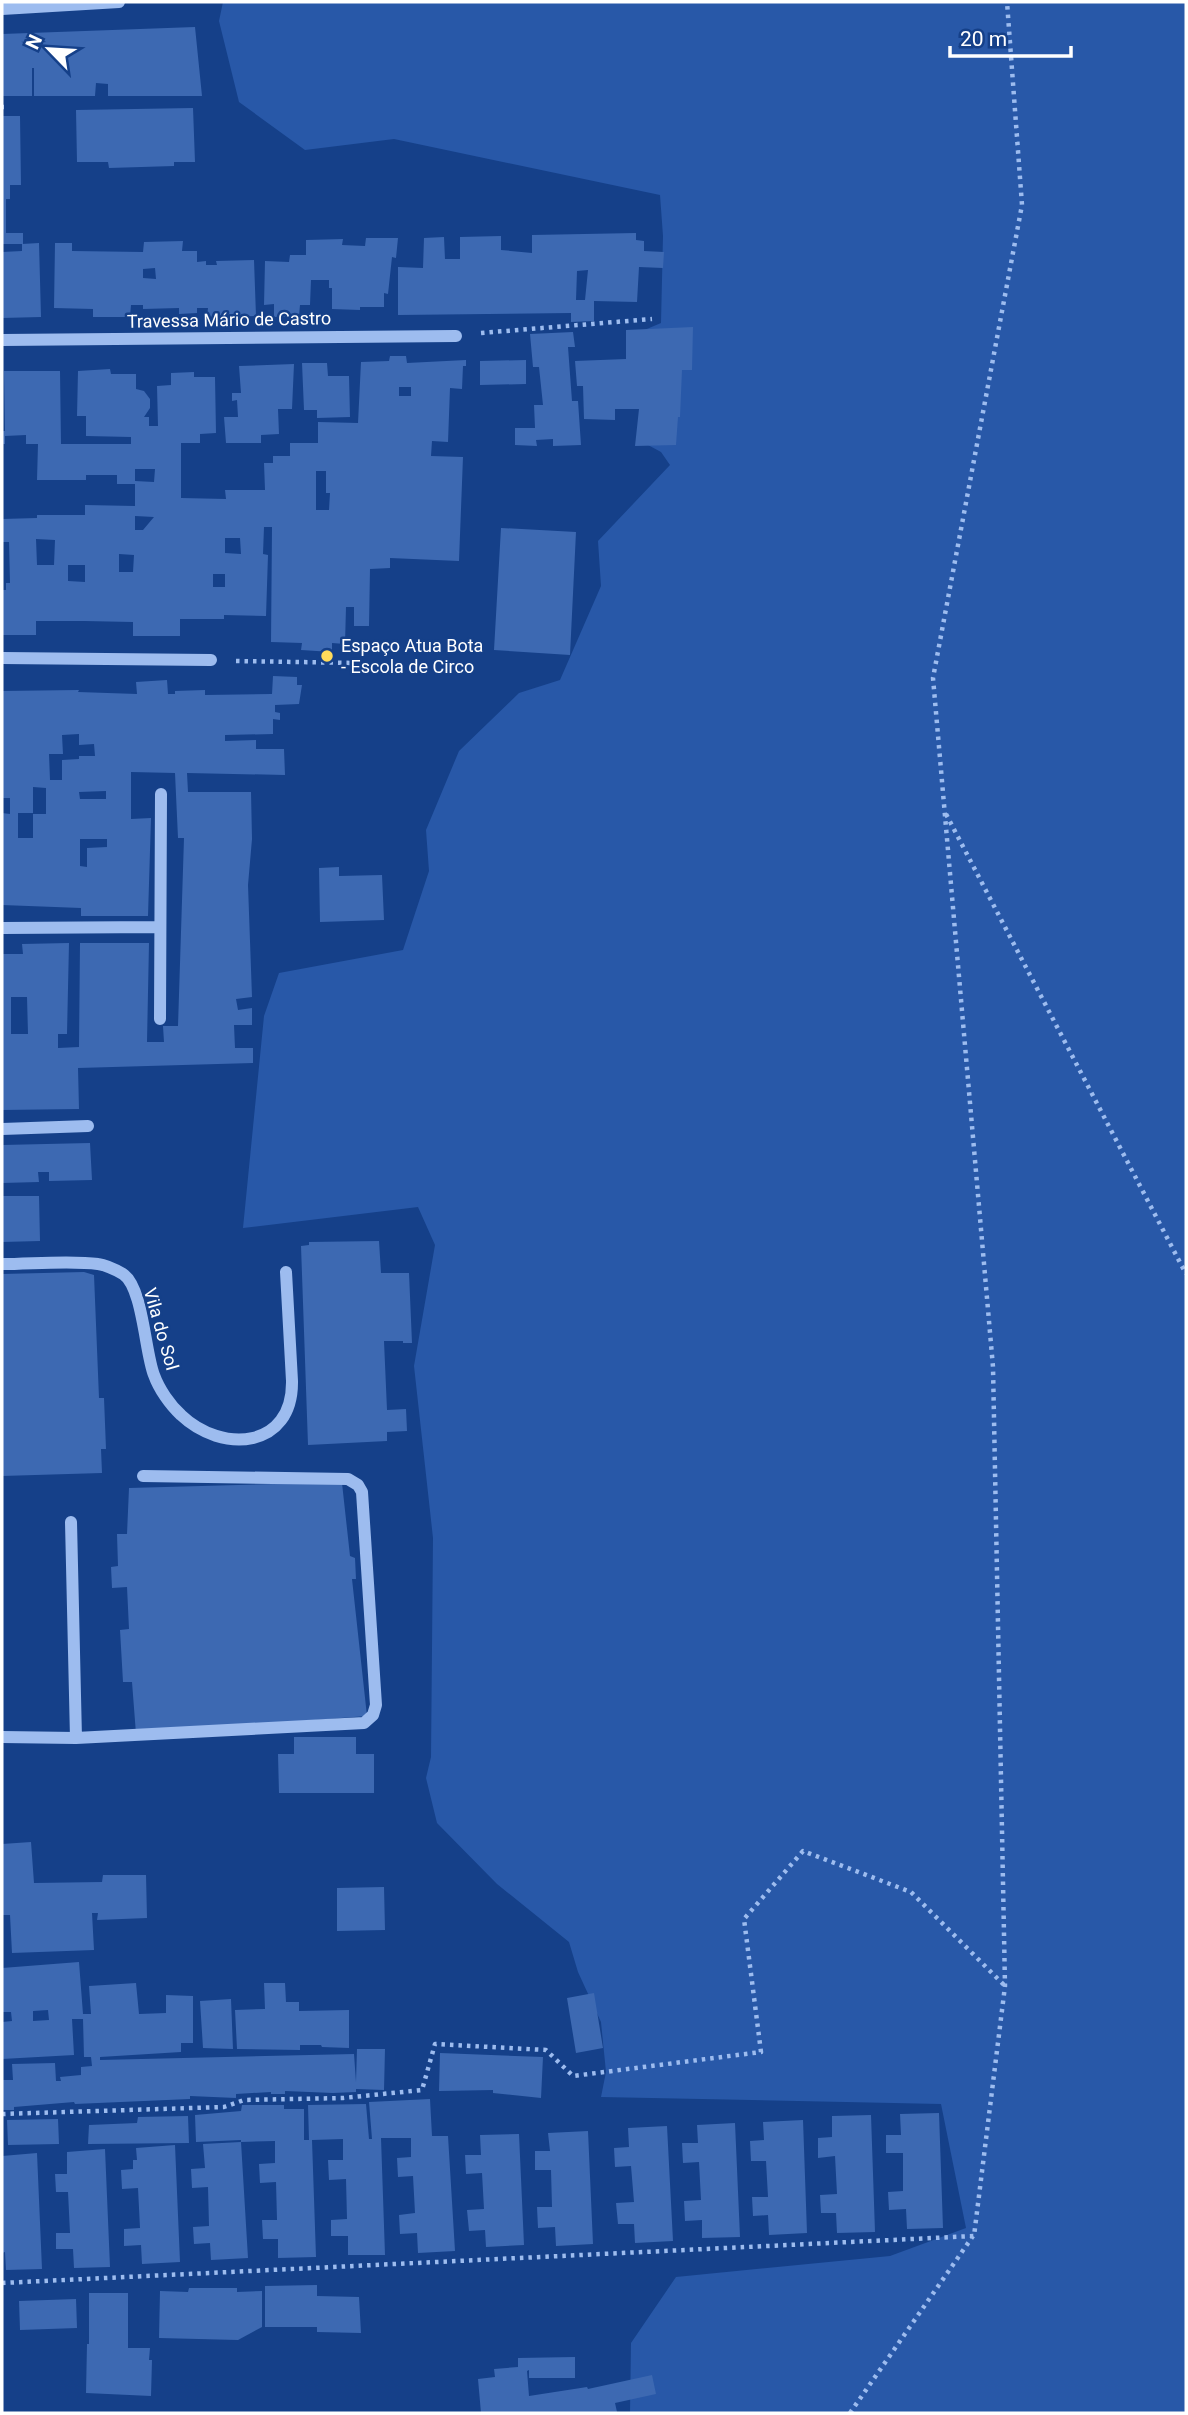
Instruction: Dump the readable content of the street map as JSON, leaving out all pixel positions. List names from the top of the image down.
{
  "streets": {
    "street": ["Travessa Mário de Castro", "Vila do Sol"]
  },
  "places": ["Espaço Atua Bota - Escola de Circo"],
  "scale_bar": "20 m",
  "north": "top left"
}
